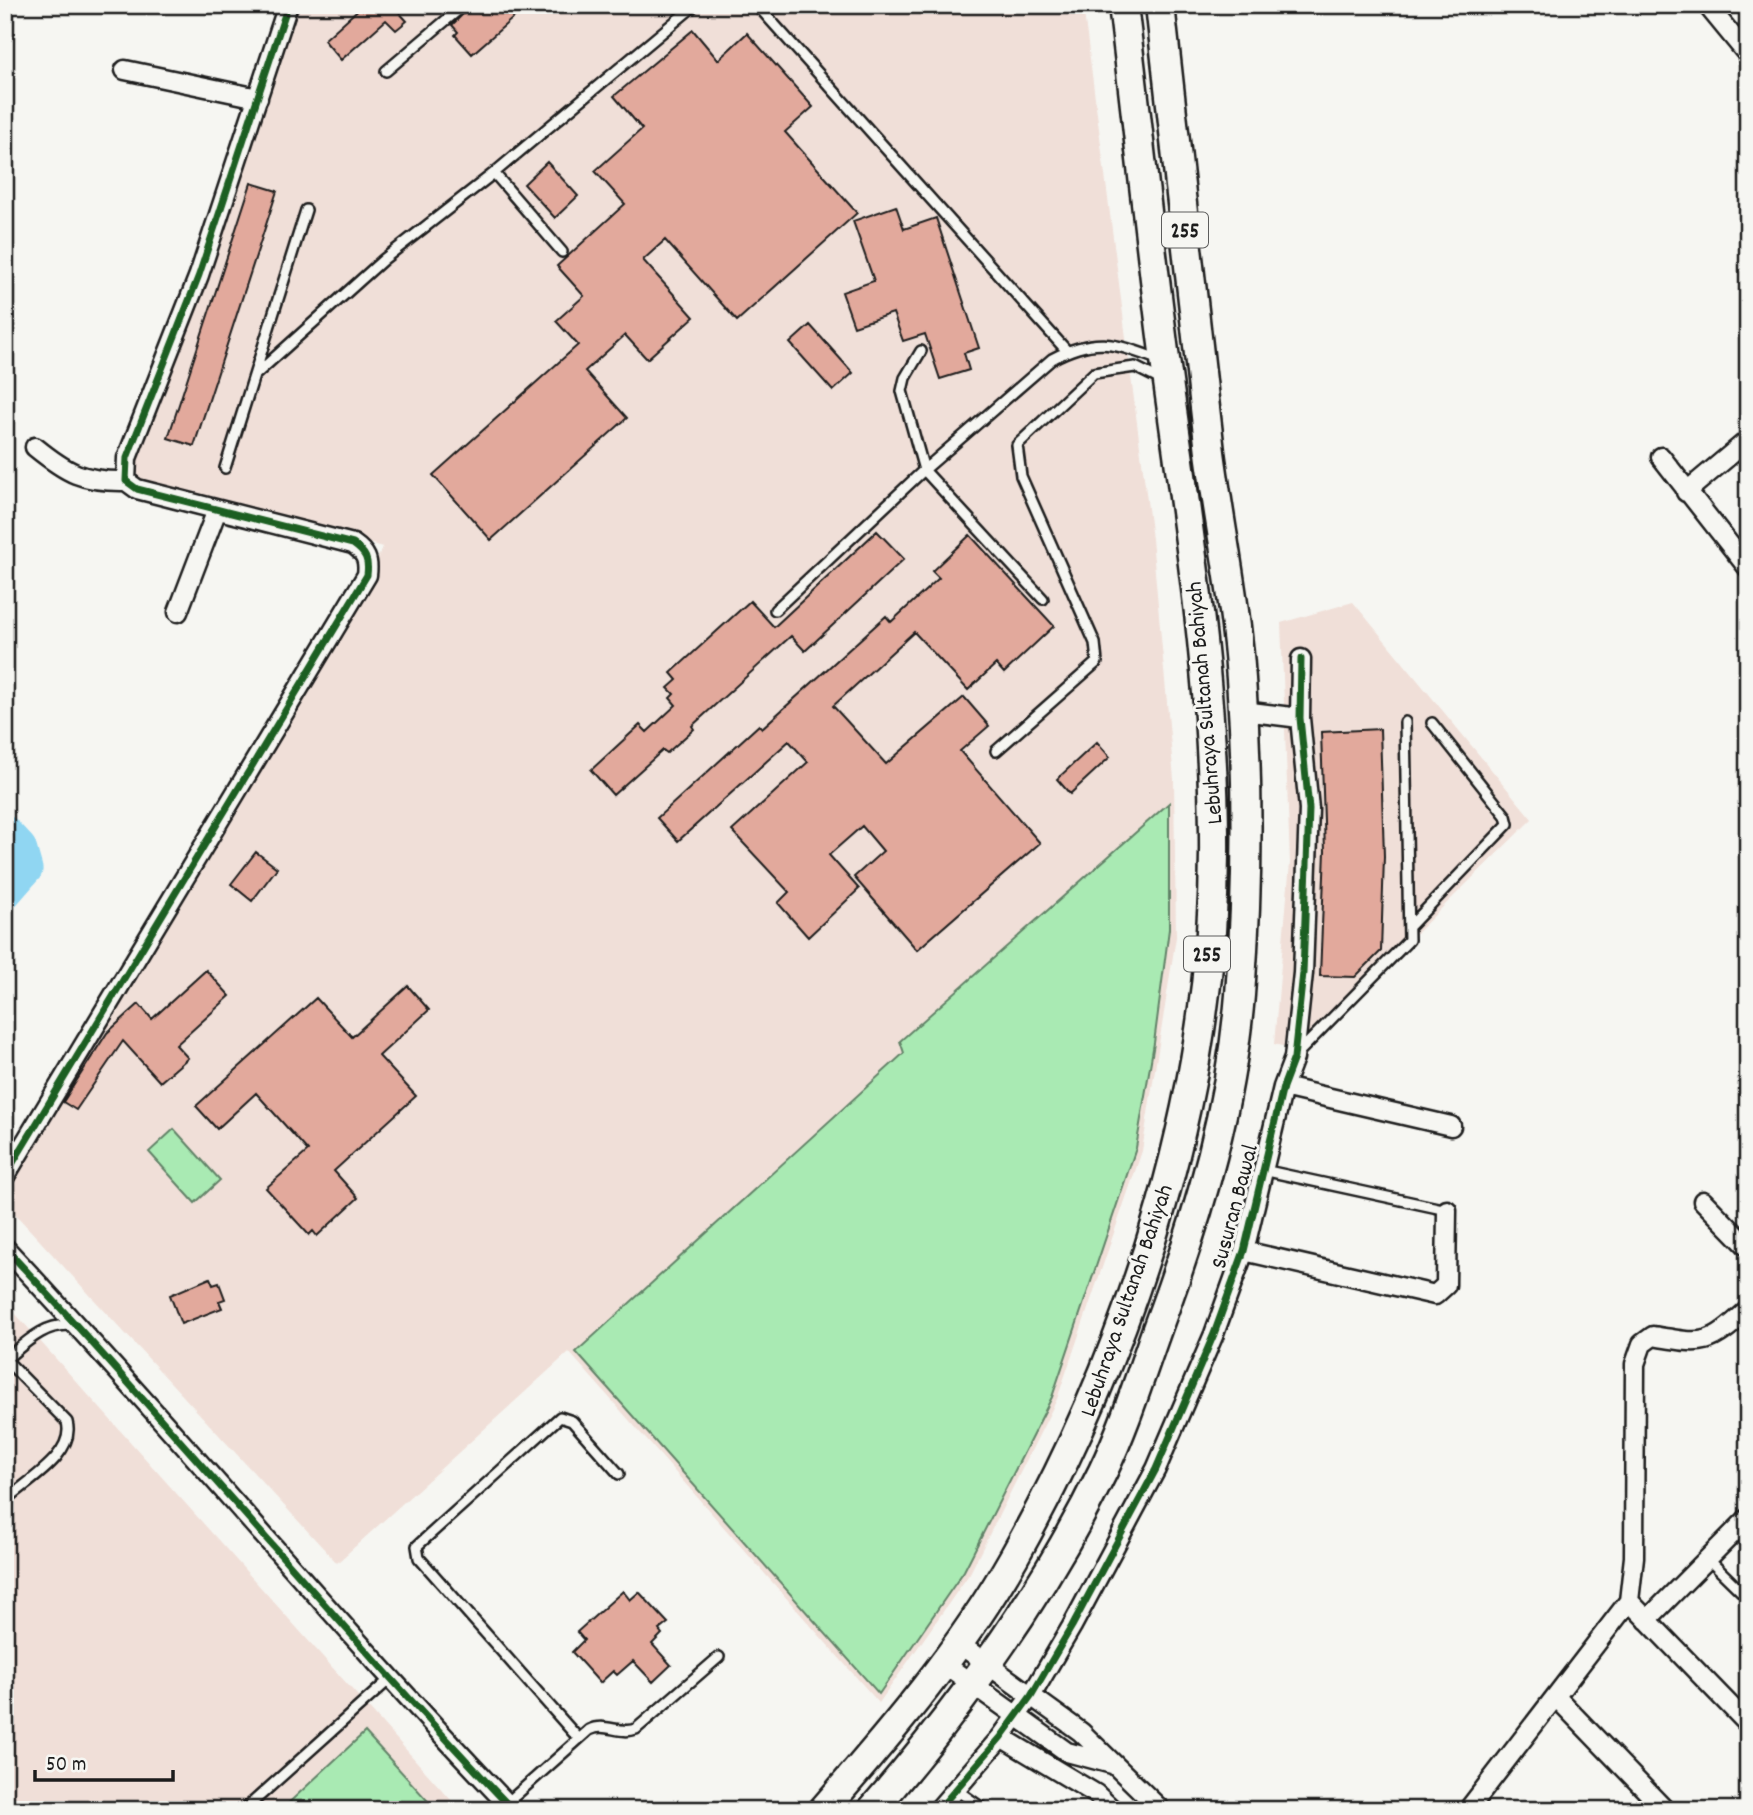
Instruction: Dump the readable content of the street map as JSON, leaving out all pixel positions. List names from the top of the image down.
{
  "streets": {
    "main road": ["255", "Lebuhraya Sultanah Bahiyah"],
    "street": ["Susuran Bawal"]
  },
  "scale_bar": "50 m"
}
